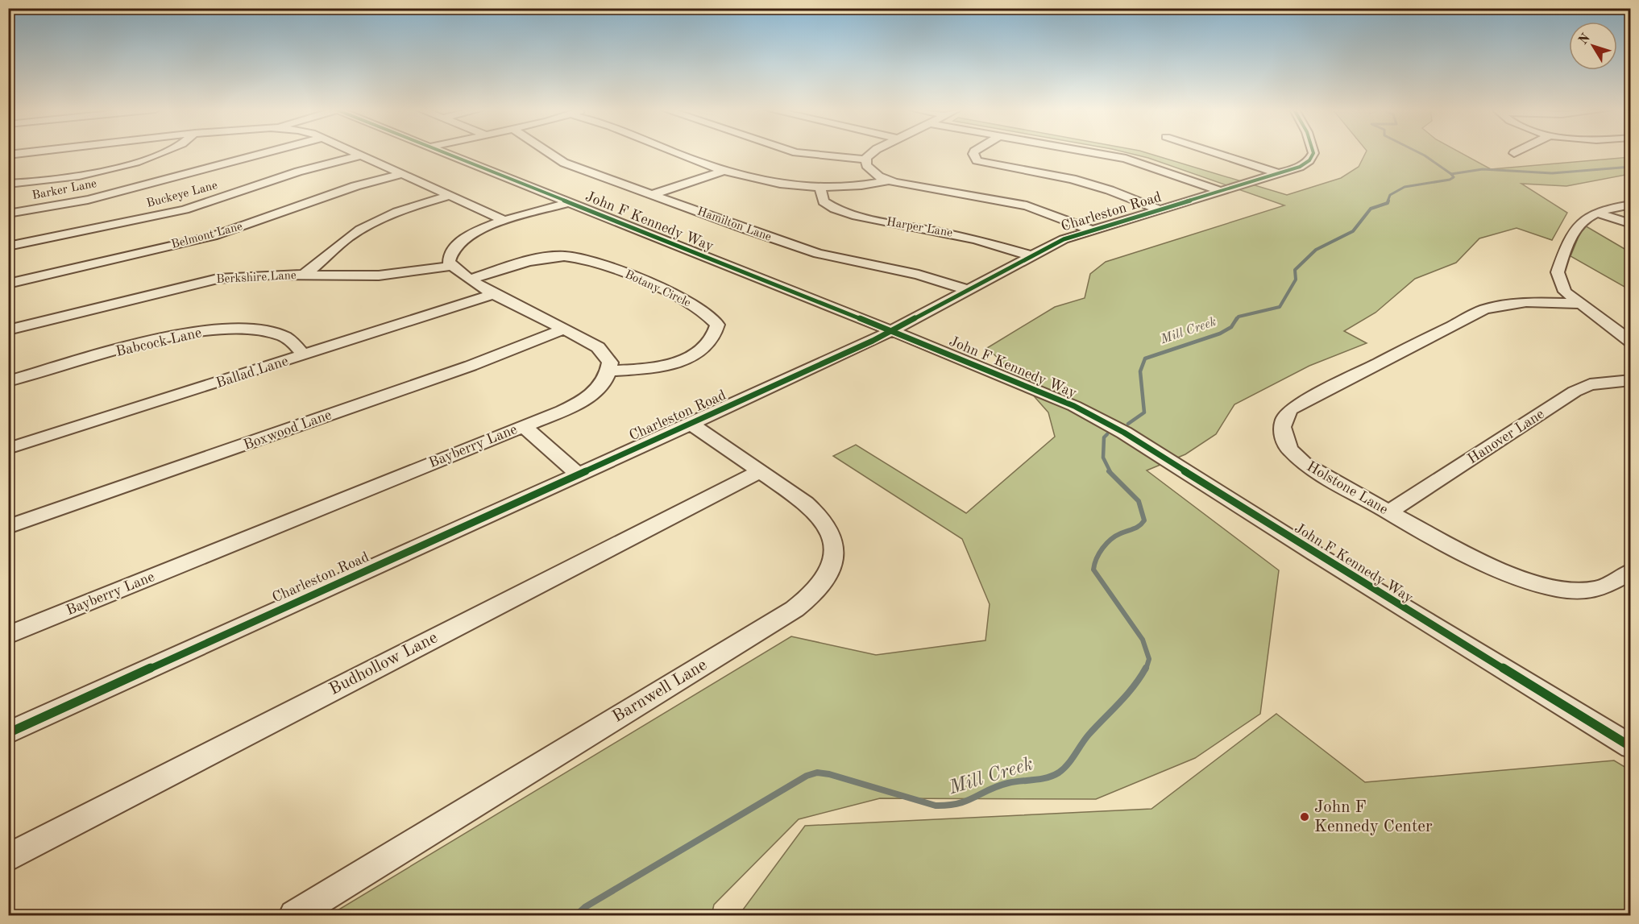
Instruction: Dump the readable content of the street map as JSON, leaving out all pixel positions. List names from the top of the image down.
{
  "streets": {
    "street": [
      "Barker Lane",
      "Buckeye Lane",
      "Charleston Road",
      "John F Kennedy Way",
      "Hamilton Lane",
      "Harper Lane",
      "Belmont Lane",
      "Berkshire Lane",
      "Botany Circle",
      "Babcock Lane",
      "Ballad Lane",
      "Boxwood Lane",
      "Hanover Lane",
      "Bayberry Lane",
      "Holstone Lane",
      "Budhollow Lane",
      "Barnwell Lane"
    ]
  },
  "crossings": [
    ["Charleston Road", "John F Kennedy Way"],
    ["Charleston Road", "Hamilton Lane"],
    ["Charleston Road", "Harper Lane"],
    ["Charleston Road", "Barnwell Lane"],
    ["Botany Circle", "Bayberry Lane"],
    ["Babcock Lane", "Ballad Lane"],
    ["Hanover Lane", "Holstone Lane"],
    ["Budhollow Lane", "Barnwell Lane"]
  ],
  "water": ["Mill Creek"],
  "places": ["John F Kennedy Center"],
  "north": "top left"
}
